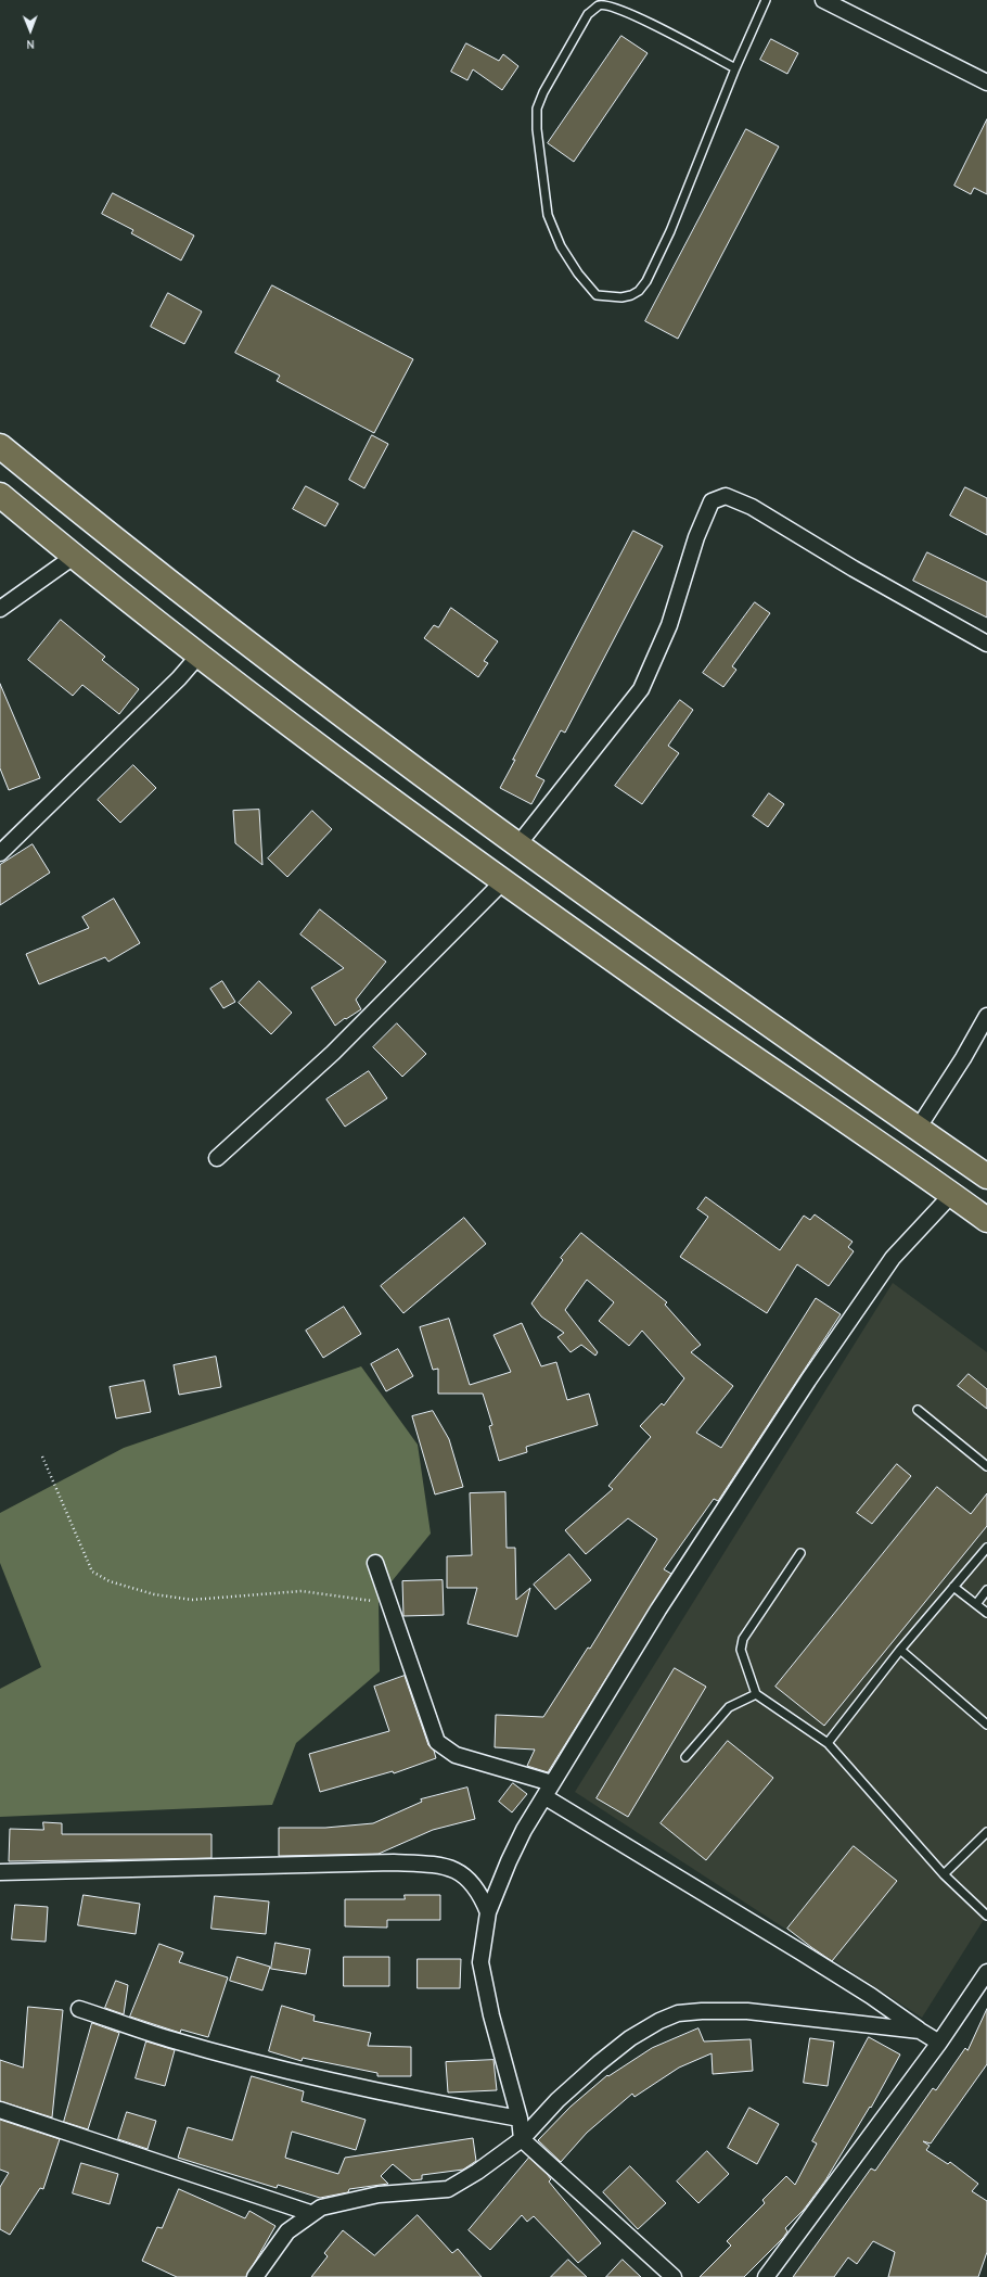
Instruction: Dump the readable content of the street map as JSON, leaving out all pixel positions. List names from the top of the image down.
{
  "north": "bottom"
}
